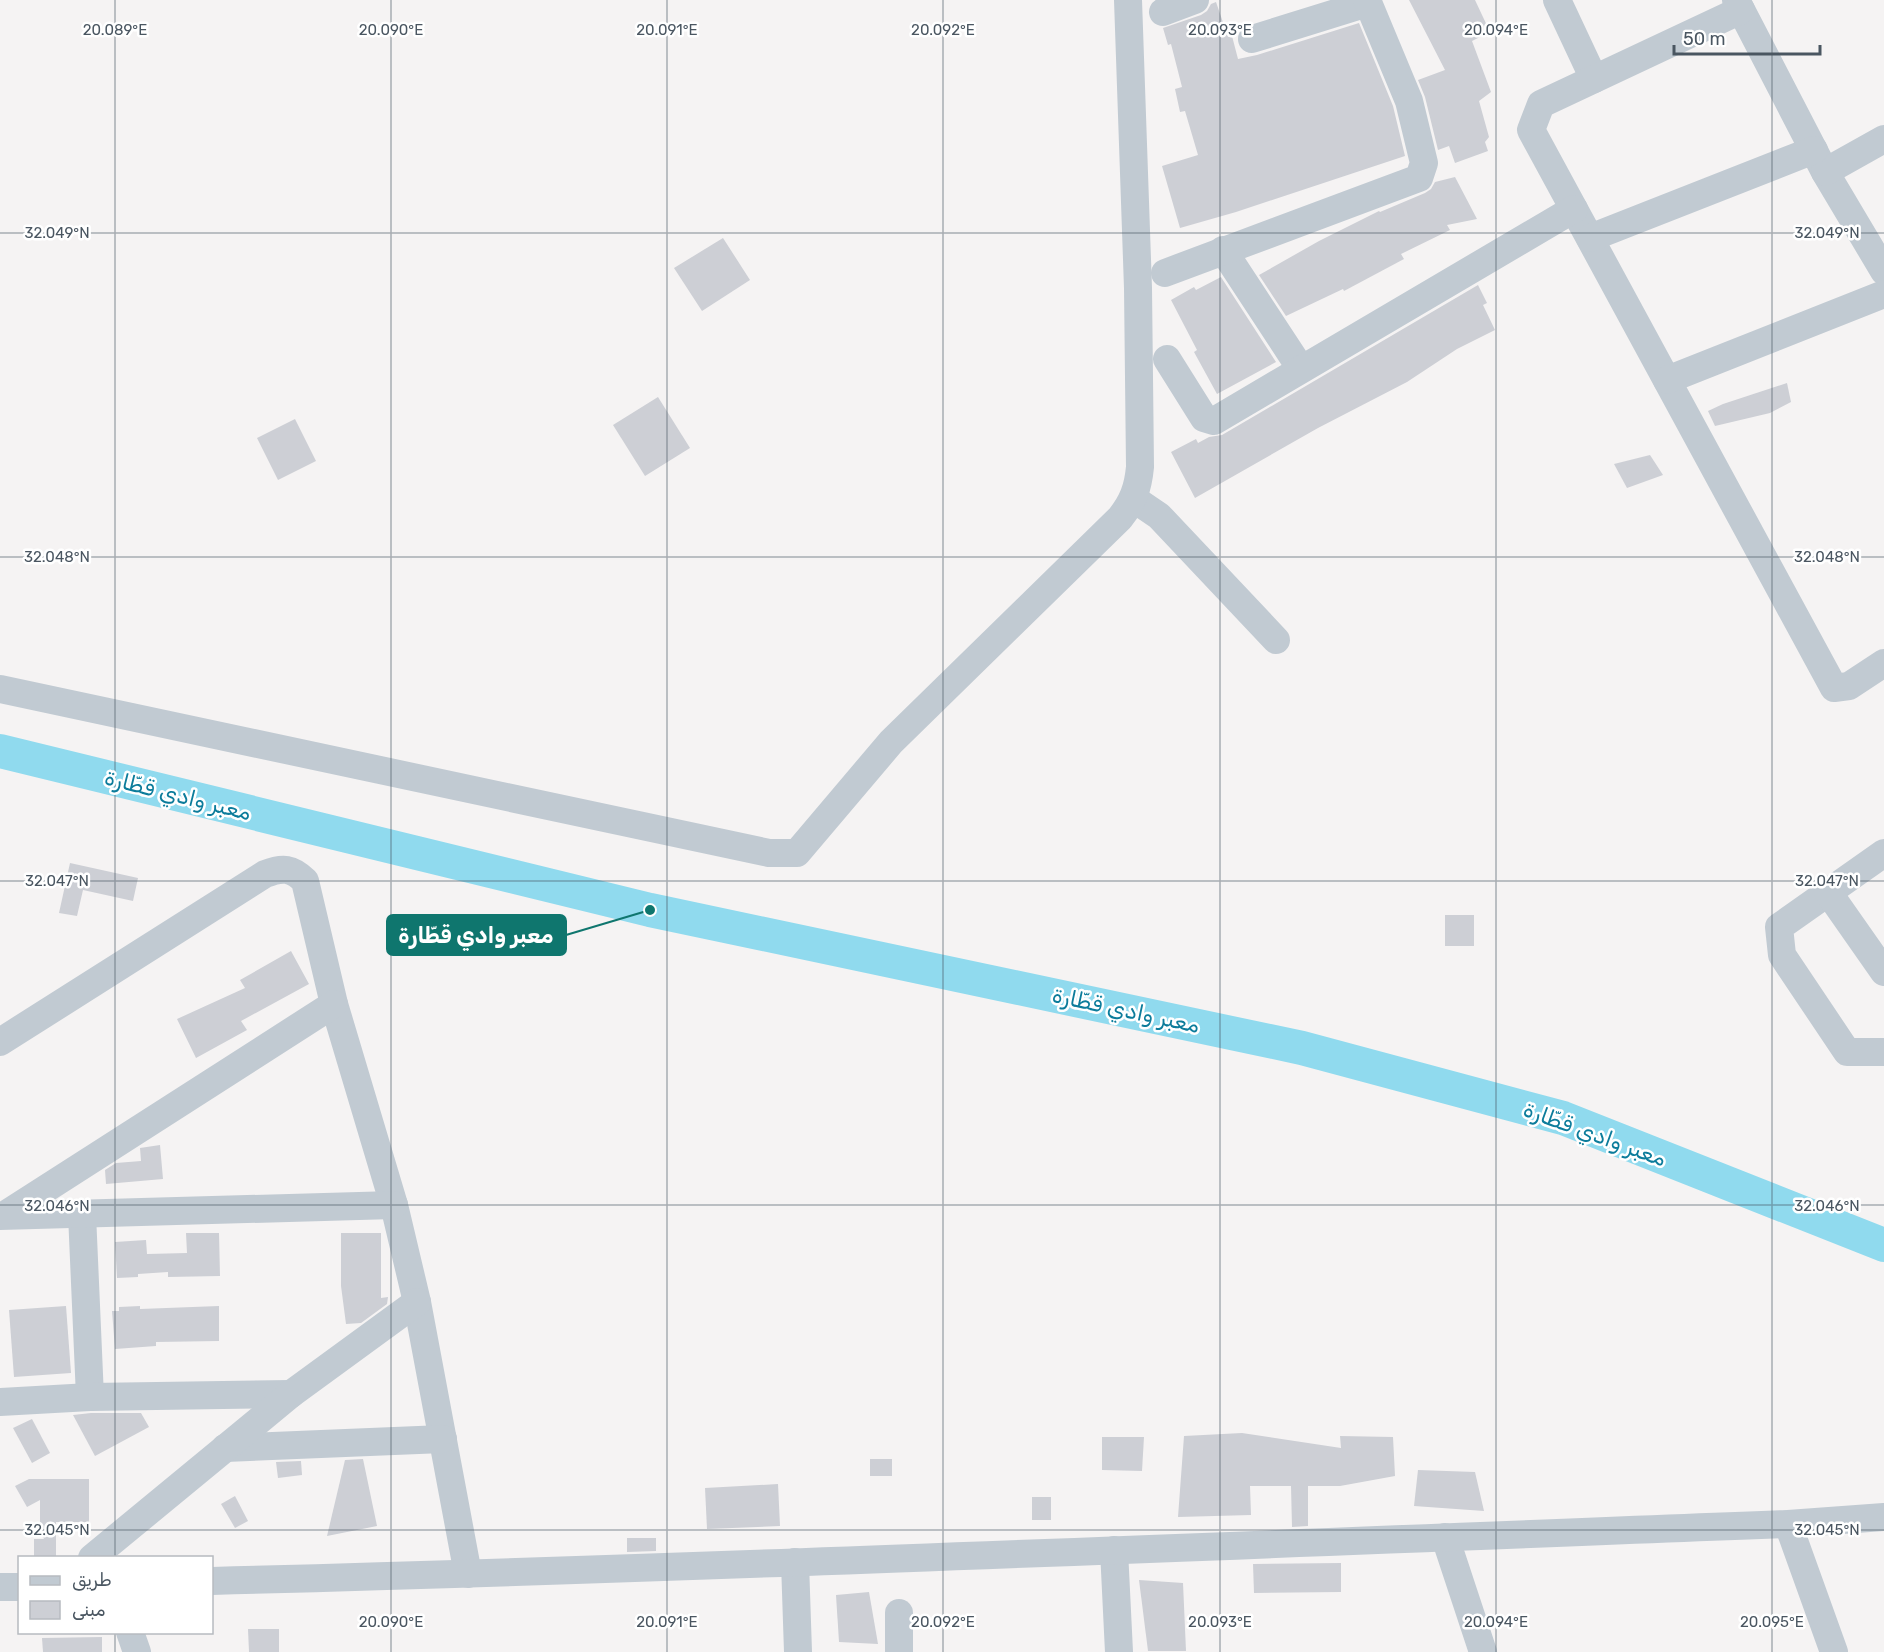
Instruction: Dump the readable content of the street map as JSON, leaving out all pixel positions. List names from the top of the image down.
{
  "water": ["معبر وادي قطّارة"],
  "places": ["معبر وادي قطّارة"],
  "legend": ["طريق", "مبنى"],
  "scale_bar": "50 m",
  "coordinates": [
    "20.089°E",
    "20.090°E",
    "20.091°E",
    "20.092°E",
    "20.093°E",
    "20.094°E",
    "32.049°N",
    "32.048°N",
    "32.047°N",
    "32.046°N",
    "32.045°N",
    "20.095°E"
  ]
}
